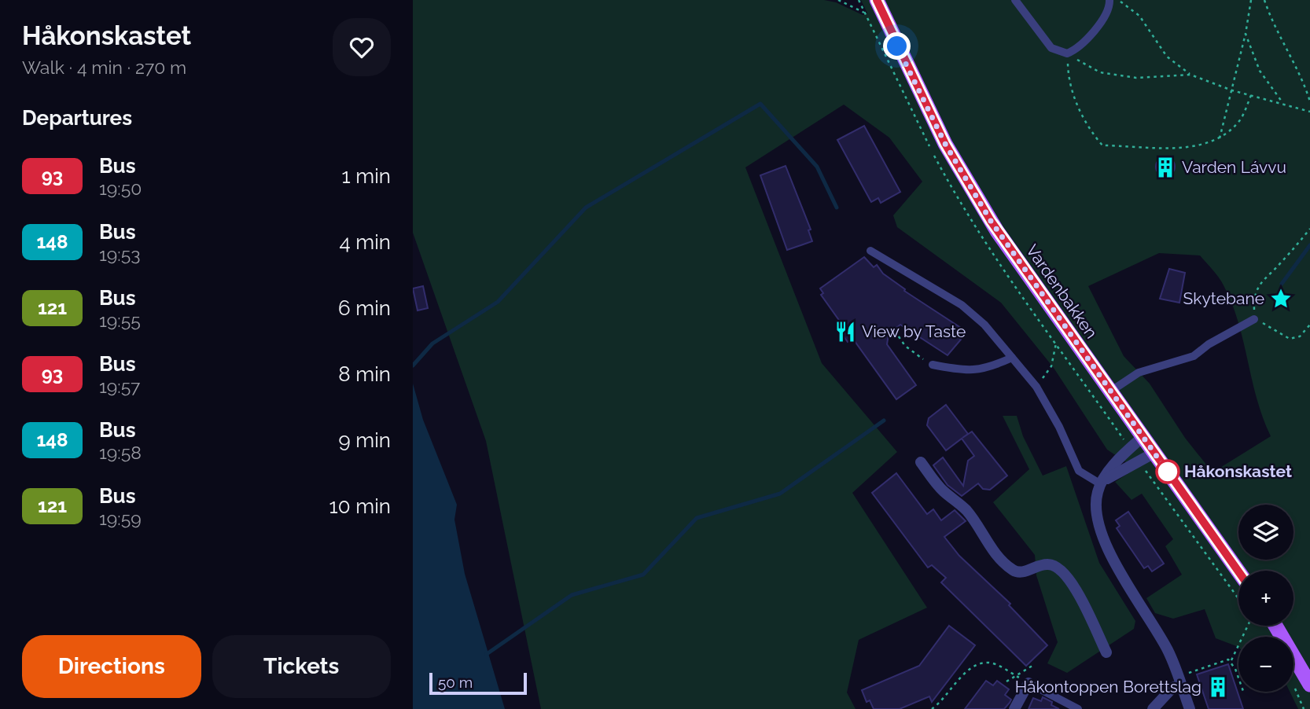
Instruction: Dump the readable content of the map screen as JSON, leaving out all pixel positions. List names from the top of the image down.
{
  "streets": {
    "main road": ["Vardenbakken"]
  },
  "places": {
    "building": ["Varden Lávvu", "Håkontoppen Borettslag"],
    "place": ["Skytebane"],
    "restaurant": ["View by Taste"],
    "other": ["Håkonskastet"]
  },
  "lines": ["bus line 93"],
  "scale_bar": "50 m",
  "page": {
    "heading": [
      ["Håkonskastet", "Walk · 4 min · 270 m"],
      "Departures"
    ],
    "list": [
      {
        "mark": "93",
        "name": "Bus",
        "note": "19:50",
        "value": "1 min"
      },
      {
        "mark": "148",
        "name": "Bus",
        "note": "19:53",
        "value": "4 min"
      },
      {
        "mark": "121",
        "name": "Bus",
        "note": "19:55",
        "value": "6 min"
      },
      {
        "mark": "93",
        "name": "Bus",
        "note": "19:57",
        "value": "8 min"
      },
      {
        "mark": "148",
        "name": "Bus",
        "note": "19:58",
        "value": "9 min"
      },
      {
        "mark": "121",
        "name": "Bus",
        "note": "19:59",
        "value": "10 min"
      }
    ],
    "map_buttons": ["+", "−"],
    "buttons": ["Directions", "Tickets"],
    "scale": "50 m"
  }
}
